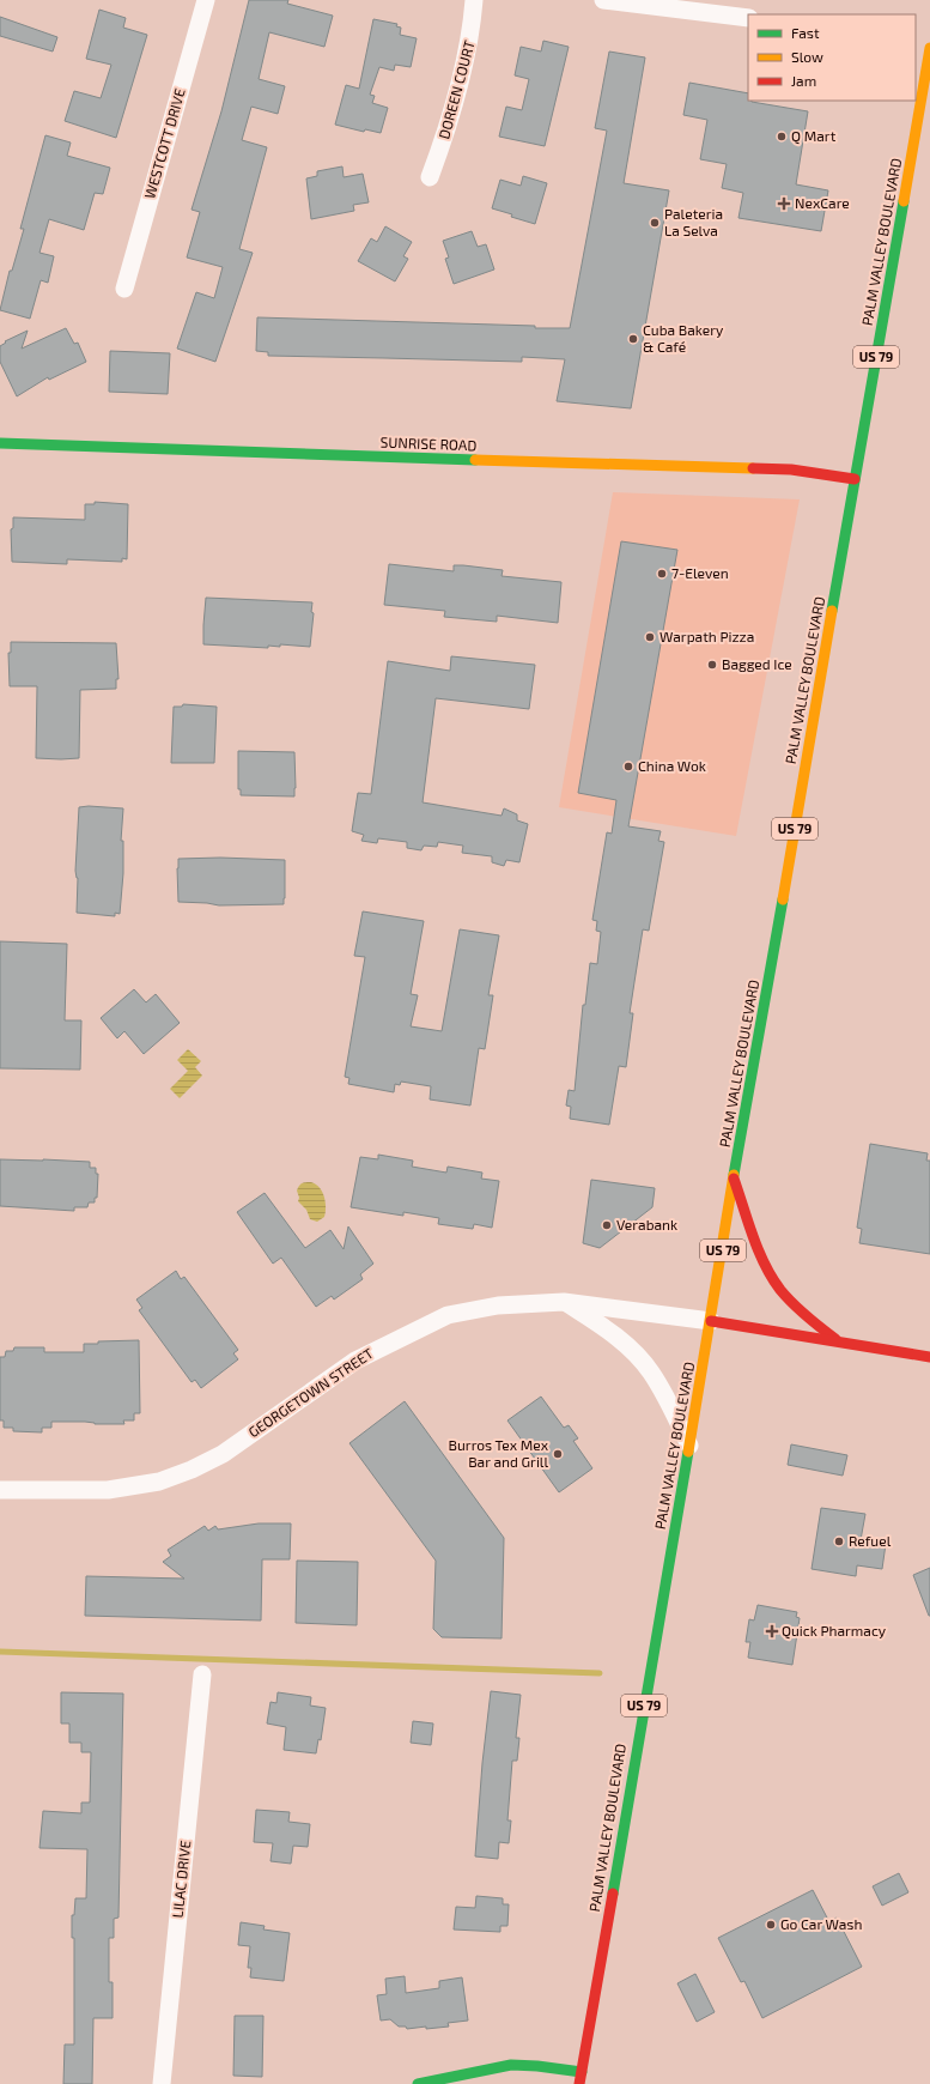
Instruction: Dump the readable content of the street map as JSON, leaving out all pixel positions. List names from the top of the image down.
{
  "streets": {
    "main road": ["PALM VALLEY BOULEVARD", "US 79", "SUNRISE ROAD"],
    "street": [
      "DOREEN COURT",
      "WESTCOTT DRIVE",
      "GEORGETOWN STREET",
      "LILAC DRIVE"
    ]
  },
  "crossings": [
    ["PALM VALLEY BOULEVARD", "SUNRISE ROAD"],
    ["PALM VALLEY BOULEVARD", "GEORGETOWN STREET"]
  ],
  "places": {
    "other": [
      "Q Mart",
      "Paleteria La Selva",
      "Cuba Bakery & Café",
      "7-Eleven",
      "Warpath Pizza",
      "Bagged Ice",
      "China Wok",
      "Verabank",
      "Burros Tex Mex Bar and Grill",
      "Refuel",
      "Go Car Wash"
    ],
    "health": ["NexCare", "Quick Pharmacy"]
  },
  "legend": ["Fast", "Slow", "Jam"]
}
